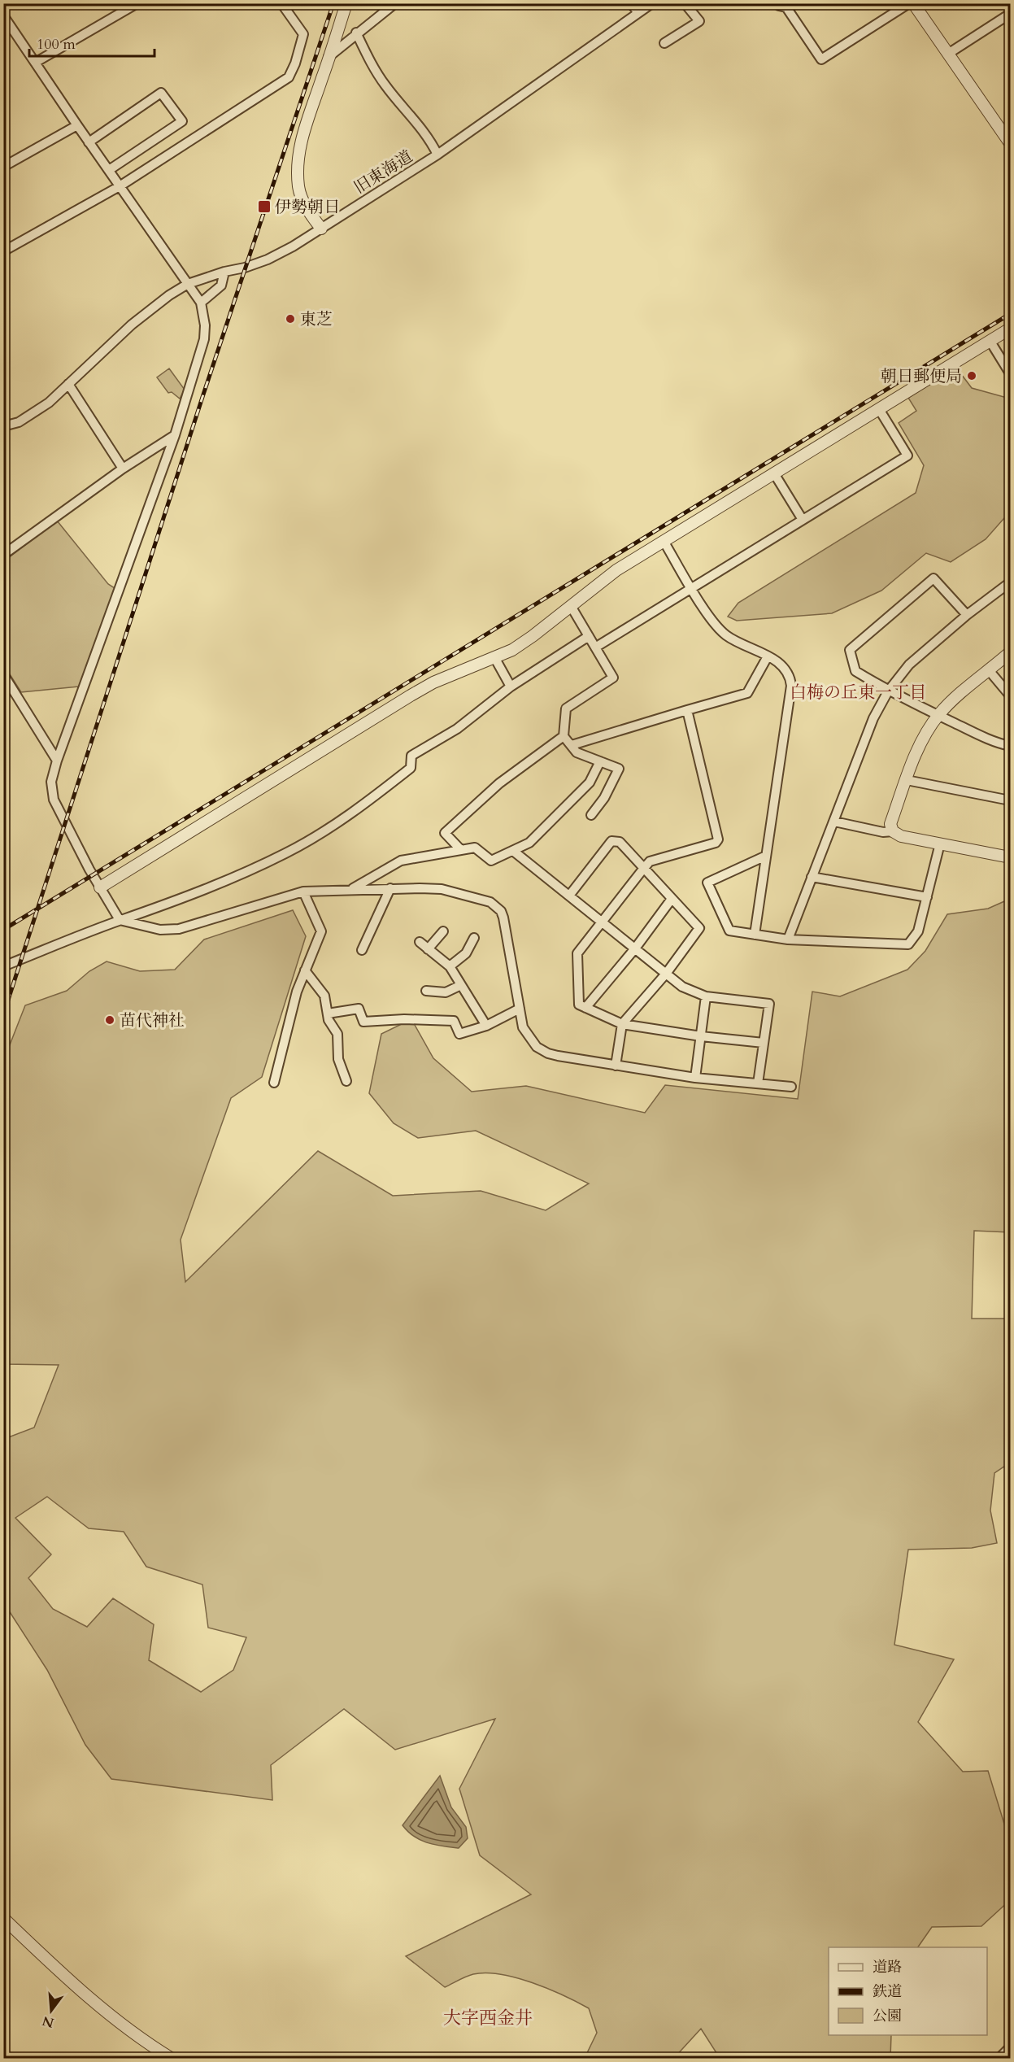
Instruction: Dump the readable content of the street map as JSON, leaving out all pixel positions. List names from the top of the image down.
{
  "streets": {
    "street": ["旧東海道"]
  },
  "districts": ["白梅の丘東一丁目", "大字西金井"],
  "places": {
    "transit": ["伊勢朝日"],
    "other": ["東芝", "朝日郵便局", "苗代神社"]
  },
  "legend": ["道路", "鉄道", "公園"],
  "scale_bar": "100 m",
  "north": "bottom"
}
